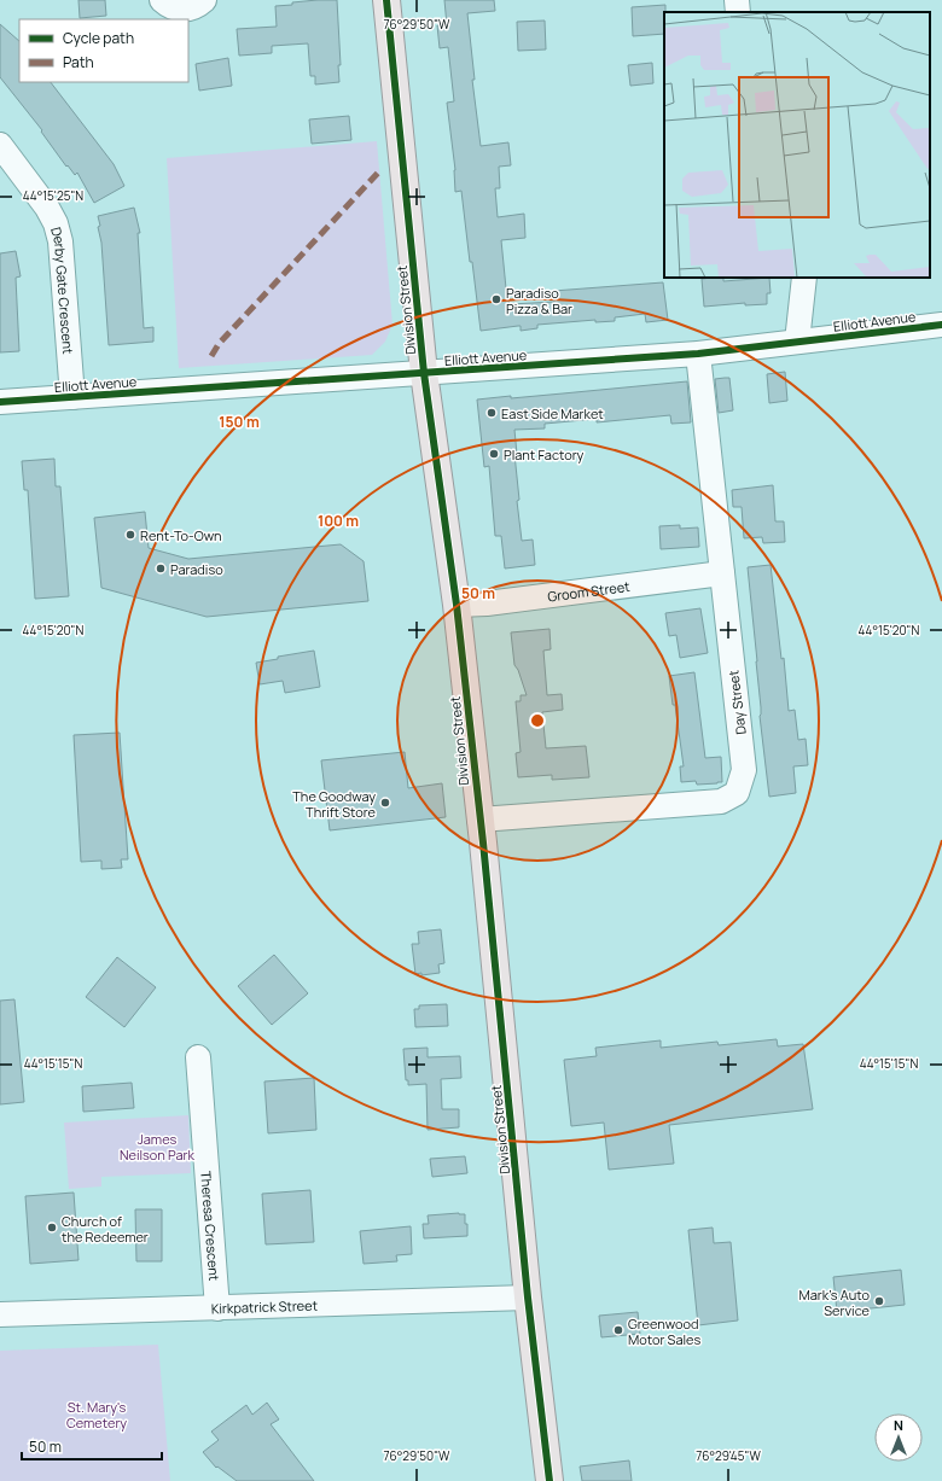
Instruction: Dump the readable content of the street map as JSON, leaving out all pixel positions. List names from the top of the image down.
{
  "streets": {
    "main road": ["Division Street"],
    "street": [
      "Derby Gate Crescent",
      "Elliott Avenue",
      "Groom Street",
      "Day Street",
      "Theresa Crescent",
      "Kirkpatrick Street"
    ]
  },
  "crossings": [
    ["Derby Gate Crescent", "Elliott Avenue"],
    ["Division Street", "Elliott Avenue"],
    ["Division Street", "Groom Street"],
    ["Division Street", "Day Street"],
    ["Division Street", "Kirkpatrick Street"],
    ["Elliott Avenue", "Day Street"],
    ["Groom Street", "Day Street"],
    ["Theresa Crescent", "Kirkpatrick Street"]
  ],
  "parks": ["James Neilson Park", "St. Mary's Cemetery"],
  "places": [
    "Paradiso Pizza & Bar",
    "East Side Market",
    "Plant Factory",
    "Rent-To-Own",
    "Paradiso",
    "The Goodway Thrift Store",
    "Church of the Redeemer",
    "Mark's Auto Service",
    "Greenwood Motor Sales"
  ],
  "legend": ["Cycle path", "Path"],
  "scale_bar": "50 m",
  "north": "top",
  "coordinates": [
    "76°29'50\"W",
    "44°15'25\"N",
    "44°15'20\"N",
    "44°15'15\"N",
    "76°29'45\"W"
  ],
  "rings": ["150 m", "100 m", "50 m"]
}
